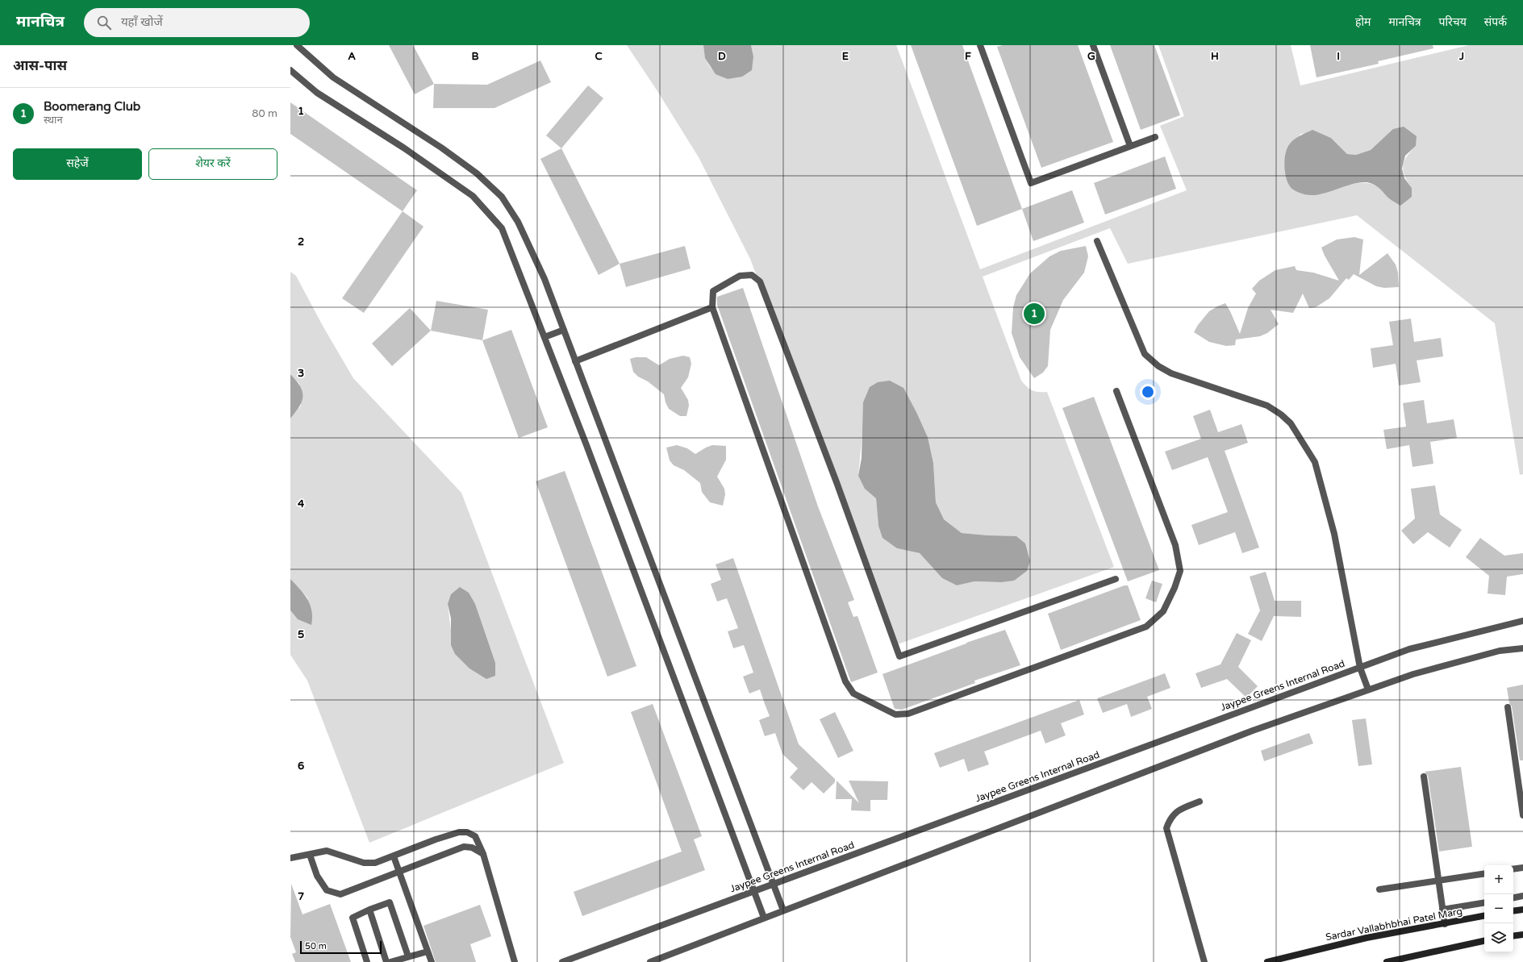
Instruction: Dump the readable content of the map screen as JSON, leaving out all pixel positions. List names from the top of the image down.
{
  "streets": {
    "street": ["Jaypee Greens Internal Road", "Sardar Vallabhbhai Patel Marg"]
  },
  "scale_bar": "50 m",
  "page": {
    "header": "मानचित्र",
    "search": "यहाँ खोजें",
    "nav": [
      "होम",
      "मानचित्र",
      "परिचय",
      "संपर्क"
    ],
    "heading": "आस-पास",
    "list": [
      {
        "mark": "1",
        "name": "Boomerang Club",
        "note": "स्थान",
        "value": "80 m"
      }
    ],
    "buttons": ["सहेजें", "शेयर करें"],
    "pins": "1",
    "map_buttons": ["+", "−"],
    "scale": "50 m"
  },
  "grid": {
    "columns": [
      "A",
      "B",
      "C",
      "D",
      "E",
      "F",
      "G",
      "H",
      "I",
      "J"
    ],
    "rows": [
      "1",
      "2",
      "3",
      "4",
      "5",
      "6",
      "7"
    ]
  }
}
